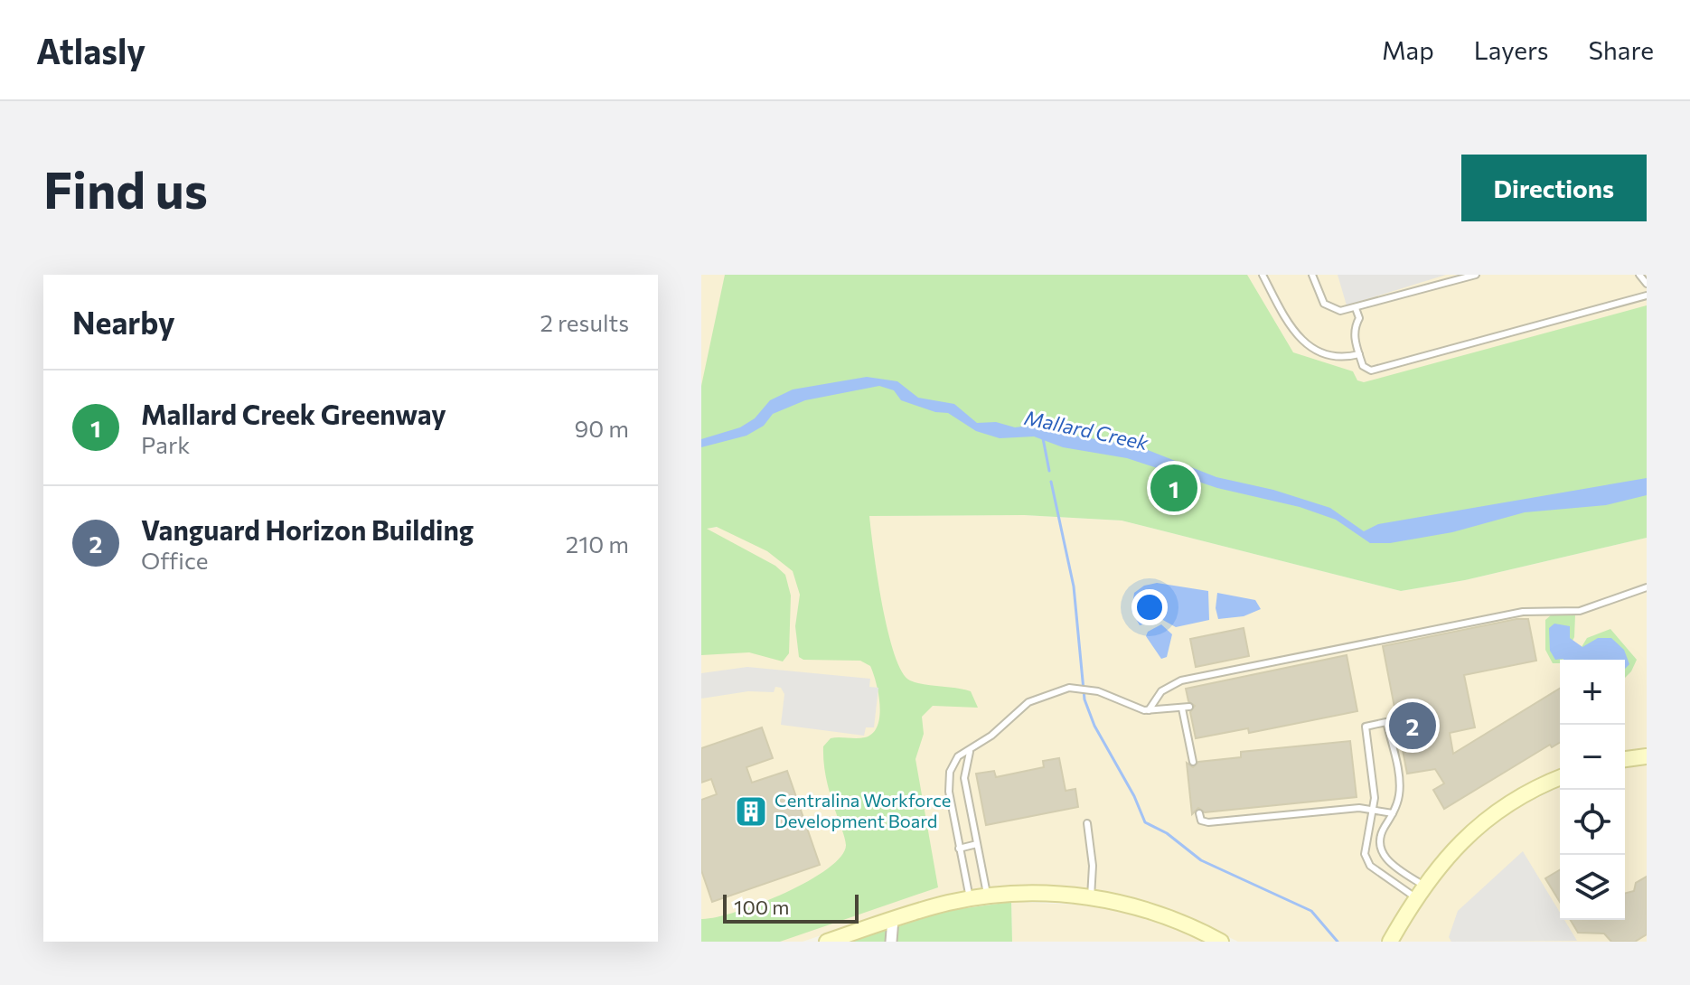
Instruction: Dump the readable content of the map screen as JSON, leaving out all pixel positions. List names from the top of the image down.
{
  "water": ["Mallard Creek"],
  "places": {
    "building": ["Centralina Workforce Development Board"]
  },
  "scale_bar": "100 m",
  "page": {
    "header": "Atlasly",
    "nav": ["Map", "Layers", "Share"],
    "buttons": "Directions",
    "title": "Find us",
    "heading": ["Nearby", "2 results"],
    "list": [
      {
        "mark": "1",
        "name": "Mallard Creek Greenway",
        "note": "Park",
        "value": "90 m"
      },
      {
        "mark": "2",
        "name": "Vanguard Horizon Building",
        "note": "Office",
        "value": "210 m"
      }
    ],
    "pins": ["1", "2"],
    "map_buttons": ["+", "−"],
    "scale": "100 m"
  }
}
